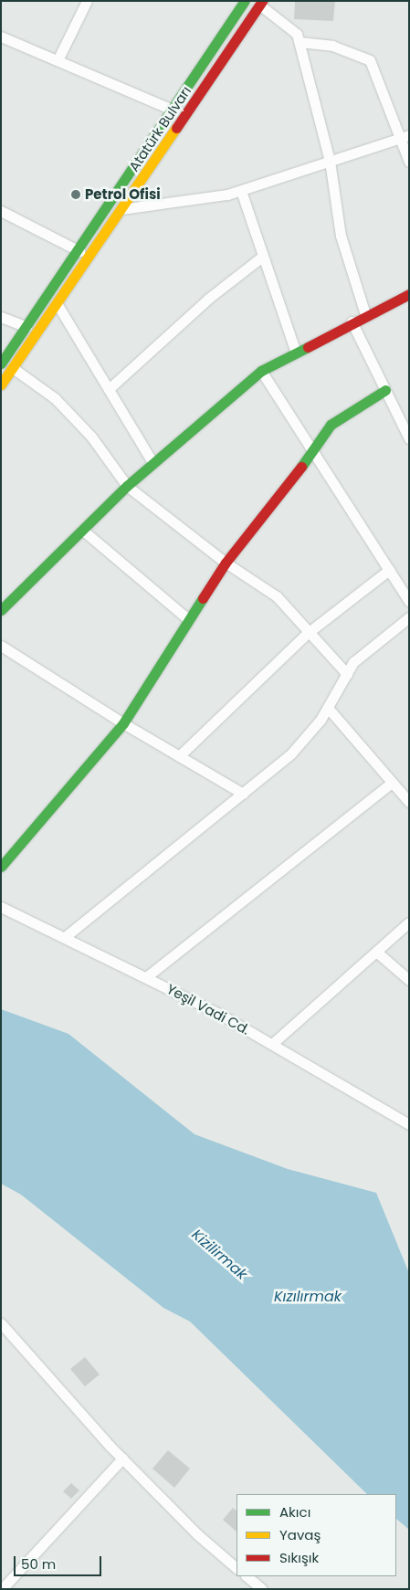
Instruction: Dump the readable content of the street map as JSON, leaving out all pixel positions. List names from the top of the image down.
{
  "streets": {
    "street": ["Atatürk Bulvarı", "Yeşil Vadi Cd."]
  },
  "water": ["Kizilirmak", "Kızılırmak"],
  "places": ["Petrol Ofisi"],
  "legend": ["Akıcı", "Yavaş", "Sıkışık"],
  "scale_bar": "50 m"
}
